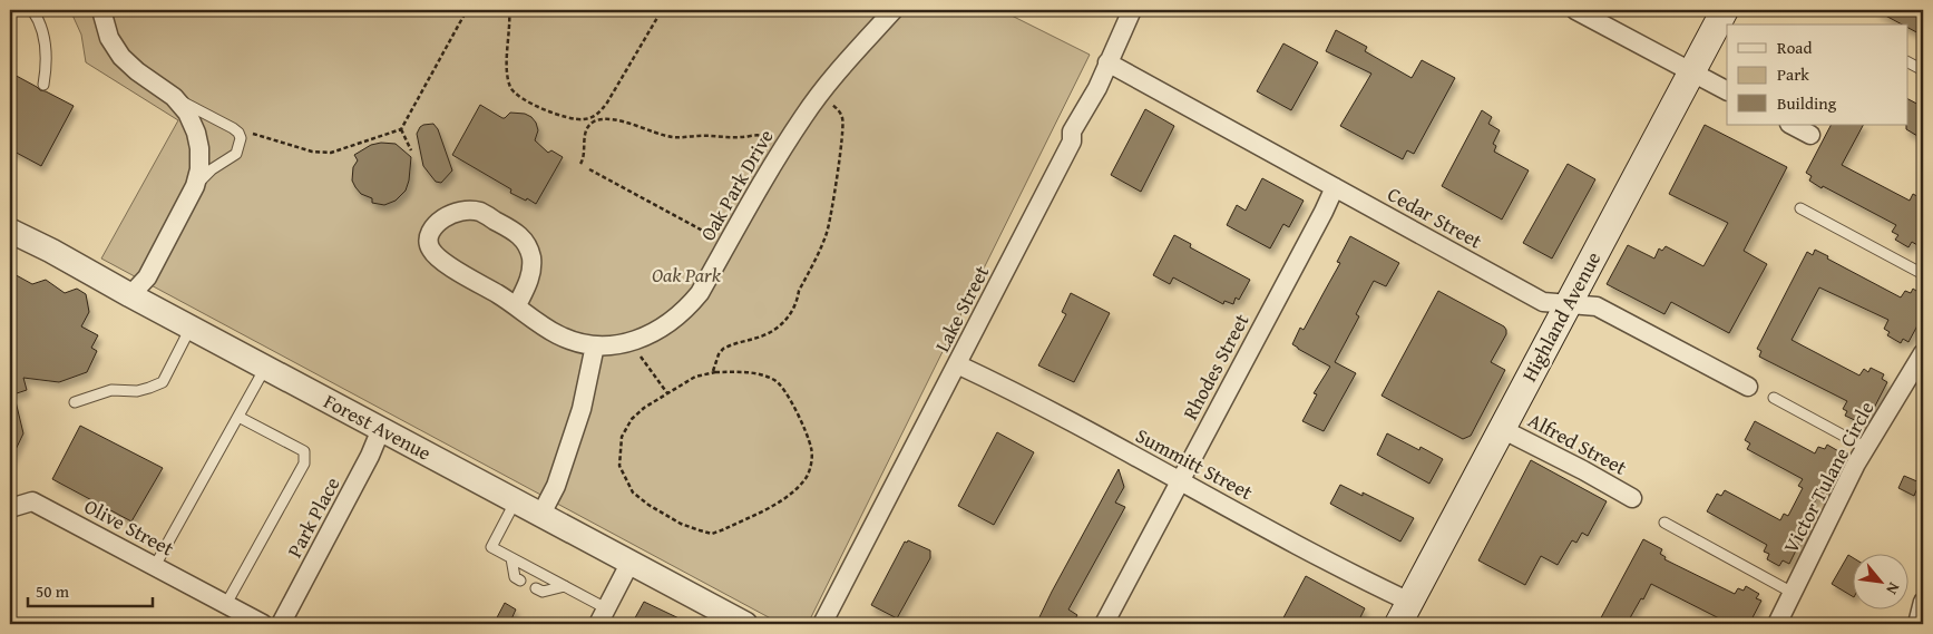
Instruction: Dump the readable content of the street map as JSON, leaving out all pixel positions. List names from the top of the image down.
{
  "streets": {
    "main road": ["Highland Avenue"],
    "street": [
      "Oak Park Drive",
      "Cedar Street",
      "Lake Street",
      "Rhodes Street",
      "Forest Avenue",
      "Alfred Street",
      "Summitt Street",
      "Victor Tulane Circle",
      "Park Place",
      "Olive Street"
    ]
  },
  "crossings": [
    ["Cedar Street", "Lake Street"],
    ["Cedar Street", "Highland Avenue"],
    ["Cedar Street", "Rhodes Street"],
    ["Lake Street", "Summitt Street"],
    ["Highland Avenue", "Alfred Street"],
    ["Highland Avenue", "Summitt Street"],
    ["Rhodes Street", "Summitt Street"],
    ["Forest Avenue", "Park Place"]
  ],
  "parks": ["Oak Park"],
  "legend": ["Road", "Park", "Building"],
  "scale_bar": "50 m",
  "north": "bottom right"
}
